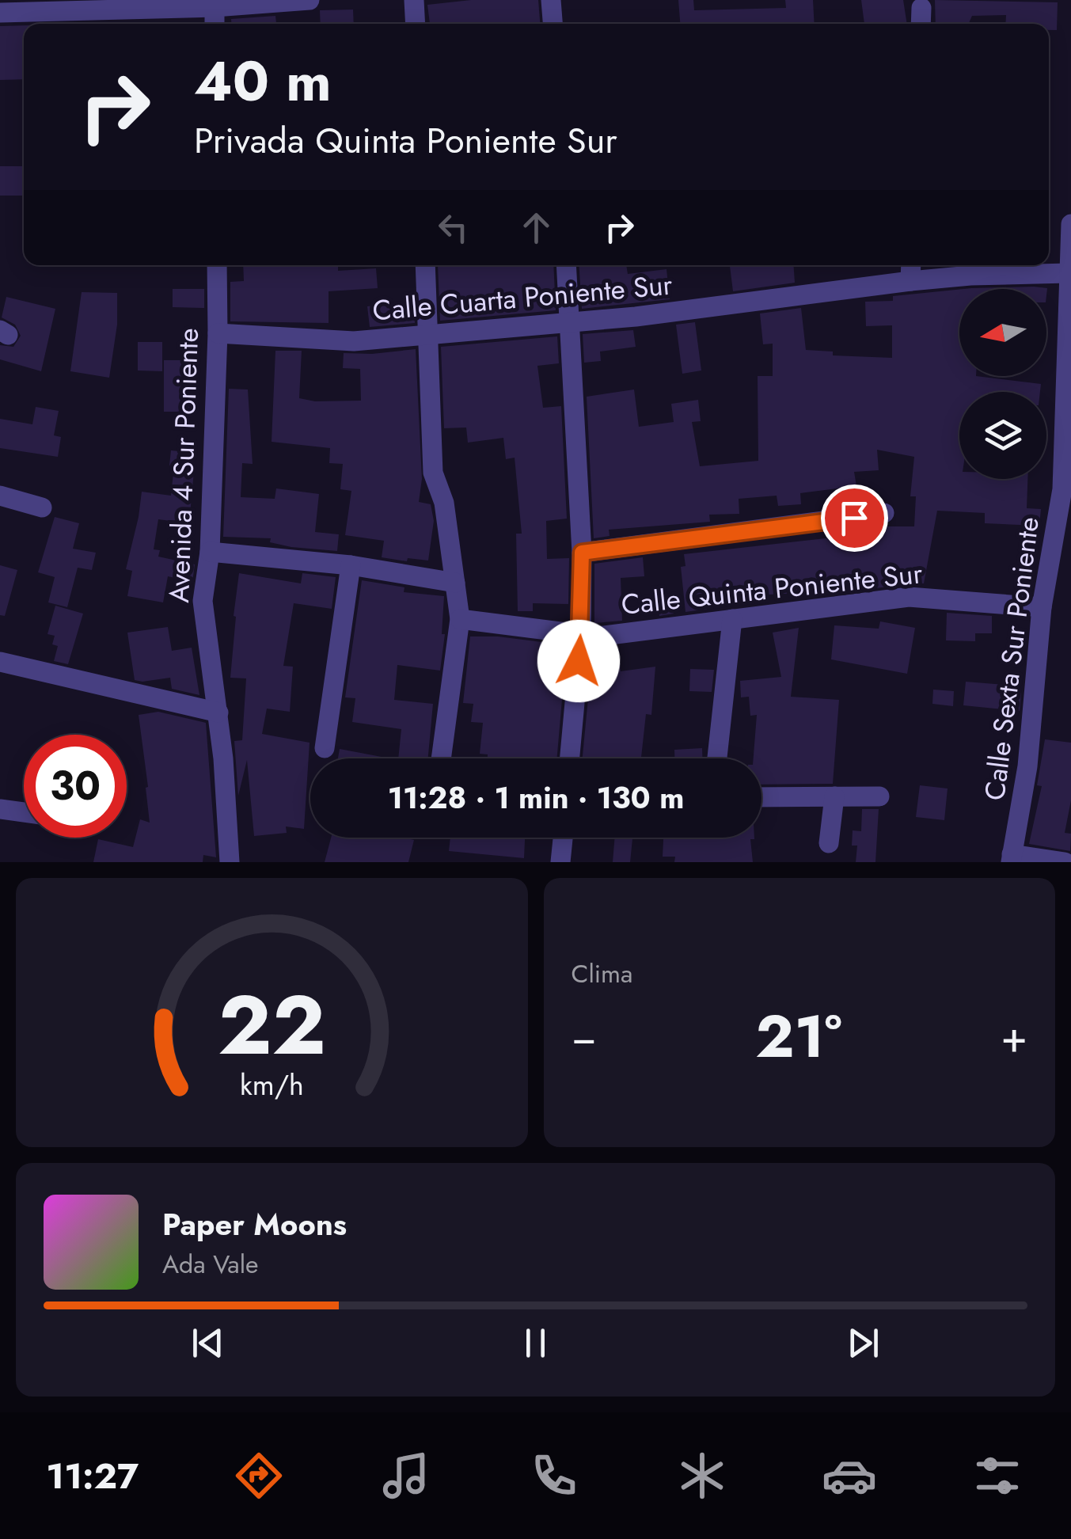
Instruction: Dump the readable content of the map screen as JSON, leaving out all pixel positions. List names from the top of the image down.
{
  "streets": {
    "street": [
      "Calle Cuarta Poniente Sur",
      "Avenida 4 Sur Poniente",
      "Calle Quinta Poniente Sur",
      "Calle Sexta Sur Poniente"
    ]
  },
  "crossings": [
    ["Calle Cuarta Poniente Sur", "Avenida 4 Sur Poniente"],
    ["Calle Cuarta Poniente Sur", "Calle Sexta Sur Poniente"],
    ["Calle Quinta Poniente Sur", "Calle Sexta Sur Poniente"]
  ],
  "north": "left",
  "page": {
    "turn": ["40 m", "Privada Quinta Poniente Sur"],
    "limit": "30",
    "trip": "11:28 · 1 min · 130 m",
    "tile": "Clima",
    "heat": ["−", "21°", "+"],
    "song": ["Paper Moons", "Ada Vale"],
    "tabs": "11:27",
    "gauge": ["22", "km/h"]
  }
}
